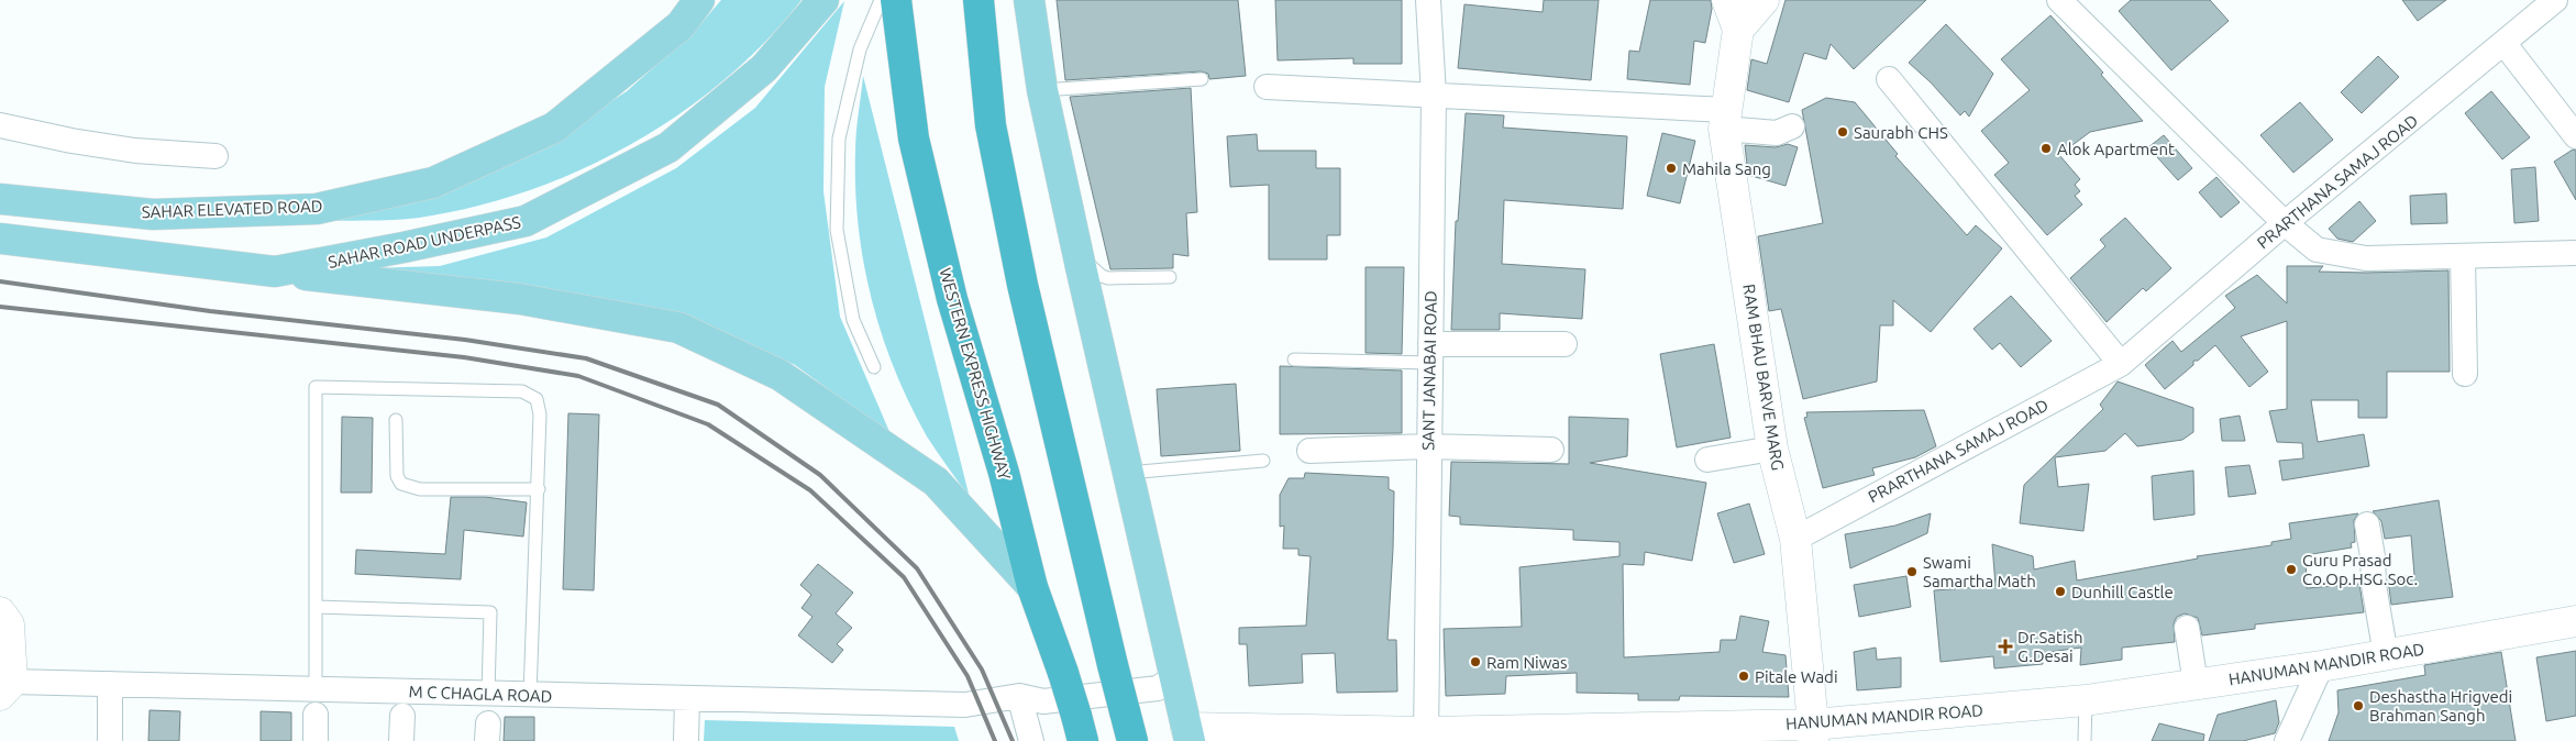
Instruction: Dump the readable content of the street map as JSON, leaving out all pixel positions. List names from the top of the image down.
{
  "streets": {
    "highway": ["WESTERN EXPRESS HIGHWAY"],
    "main road": ["SAHAR ELEVATED ROAD", "SAHAR ROAD UNDERPASS"],
    "street": [
      "PRARTHANA SAMAJ ROAD",
      "SANT JANABAI ROAD",
      "RAM BHAU BARVE MARG",
      "HANUMAN MANDIR ROAD",
      "M C CHAGLA ROAD"
    ]
  },
  "crossings": [
    ["PRARTHANA SAMAJ ROAD", "RAM BHAU BARVE MARG"],
    ["SANT JANABAI ROAD", "HANUMAN MANDIR ROAD"],
    ["RAM BHAU BARVE MARG", "HANUMAN MANDIR ROAD"]
  ],
  "places": {
    "other": [
      "Saurabh CHS",
      "Alok Apartment",
      "Mahila Sang",
      "Guru Prasad Co.Op.HSG.Soc.",
      "Swami Samartha Math",
      "Dunhill Castle",
      "Ram Niwas",
      "Pitale Wadi",
      "Deshastha Hrigvedi Brahman Sangh"
    ],
    "health": ["Dr.Satish G.Desai"]
  }
}
